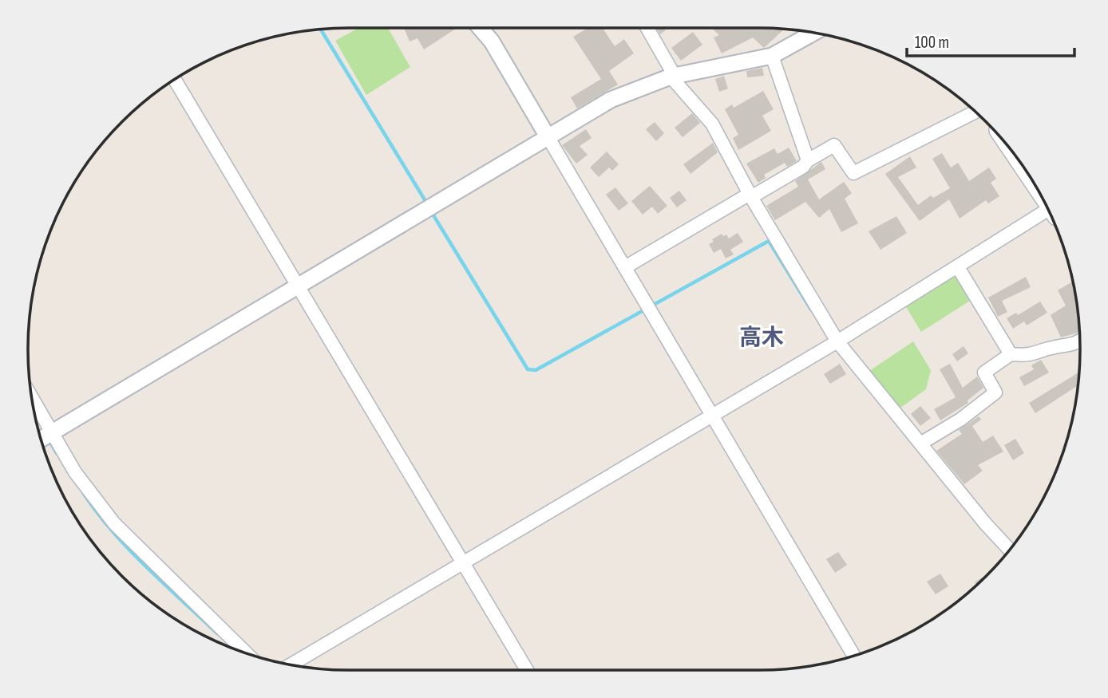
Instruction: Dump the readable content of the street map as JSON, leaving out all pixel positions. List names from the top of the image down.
{
  "districts": ["高木"],
  "scale_bar": "100 m"
}
